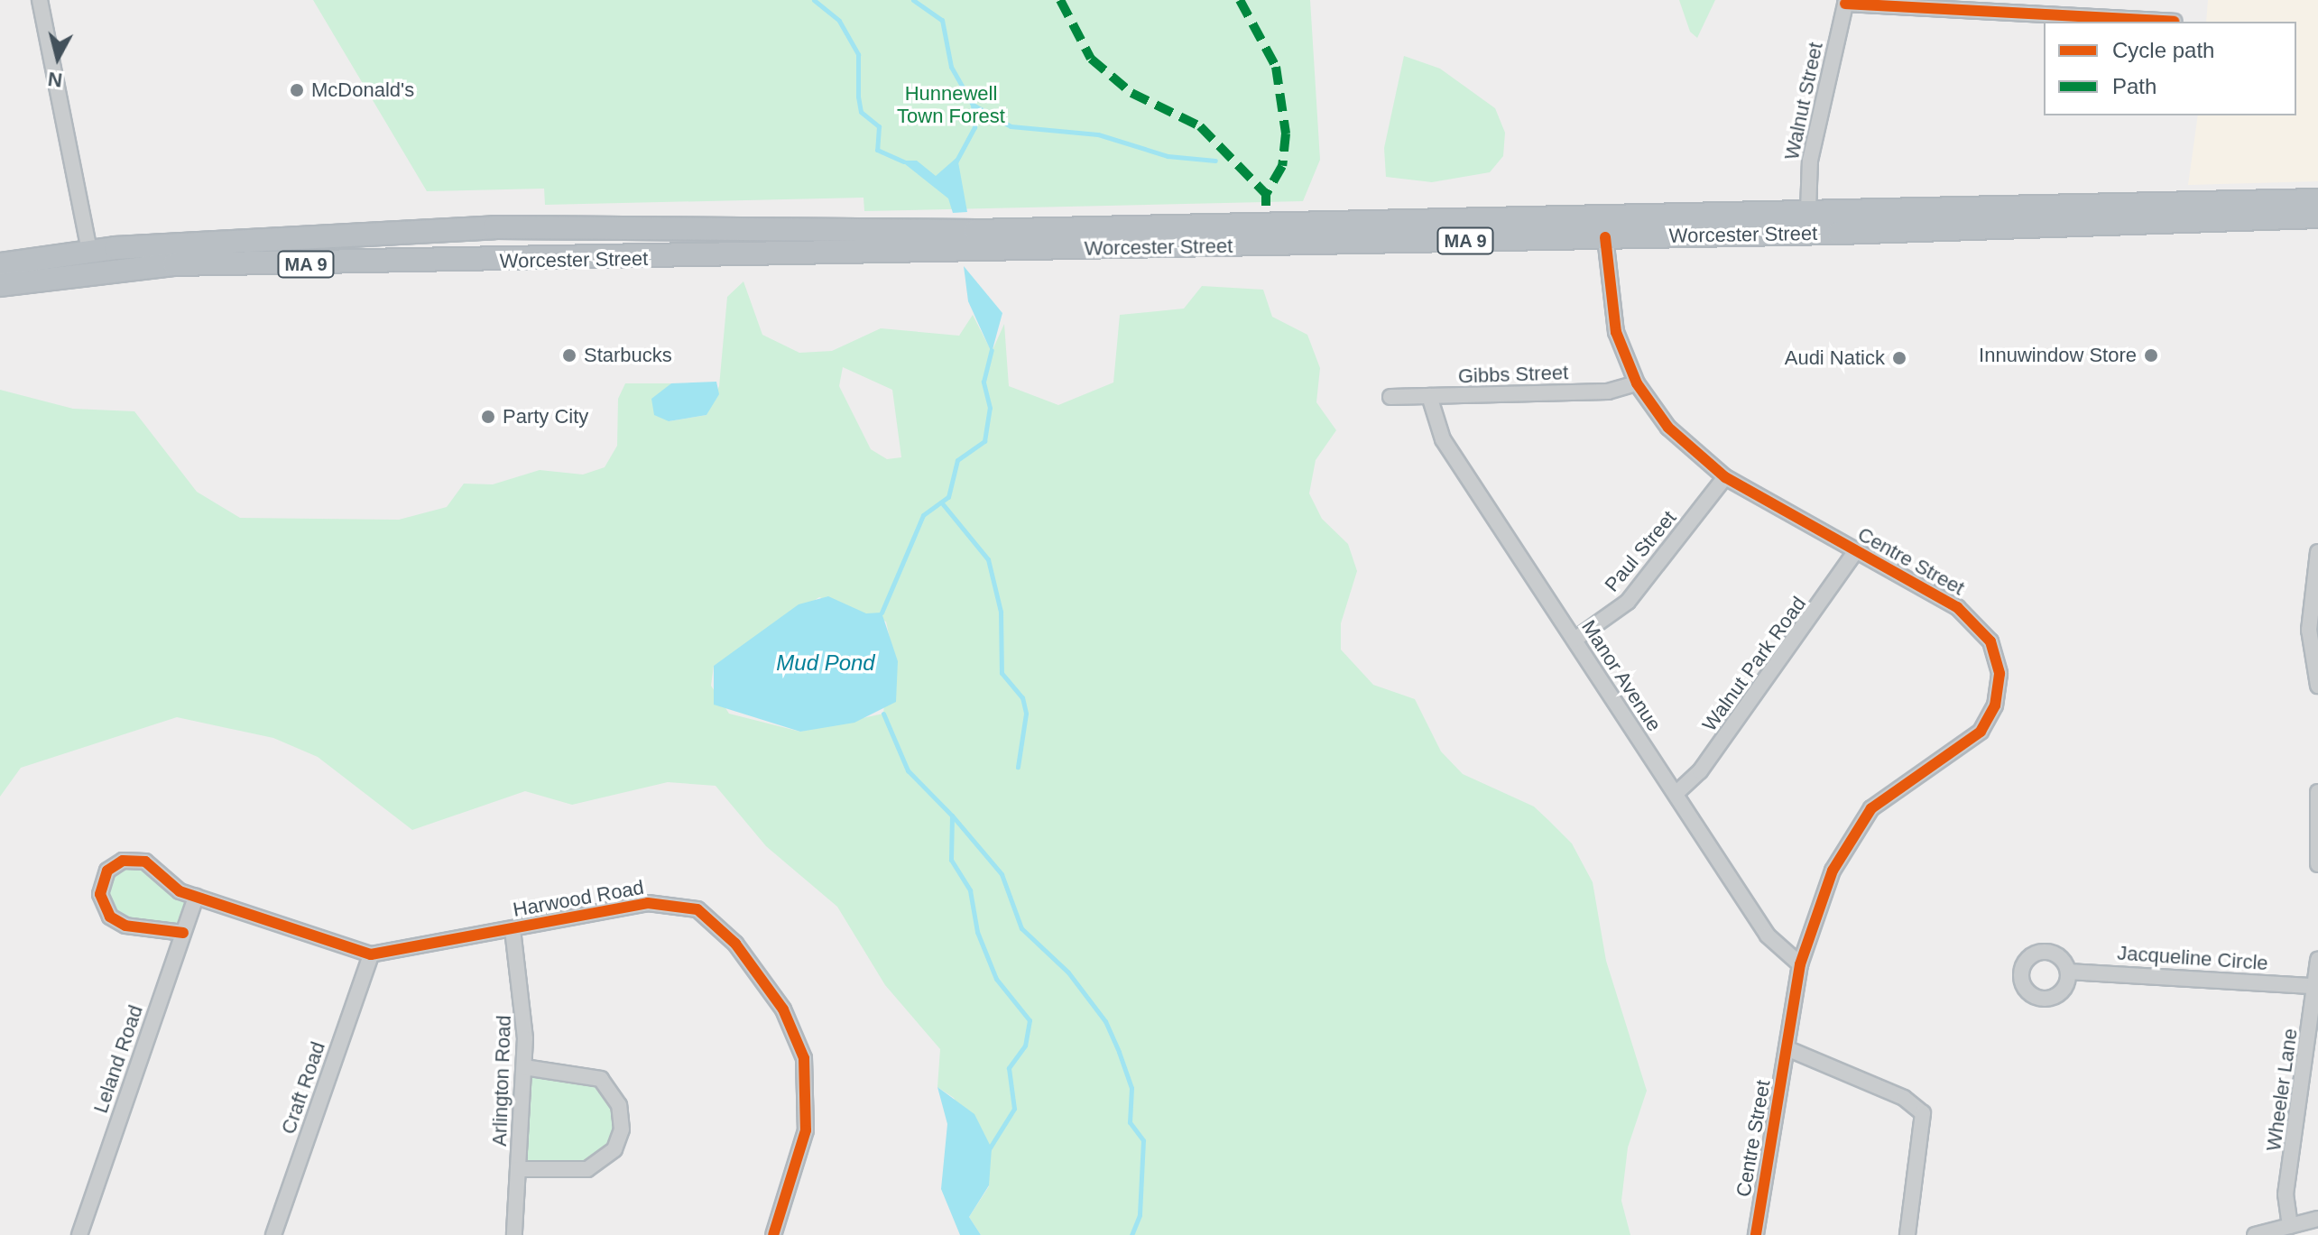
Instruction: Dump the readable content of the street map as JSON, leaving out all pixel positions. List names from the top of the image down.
{
  "streets": {
    "highway": ["Worcester Street", "MA 9"],
    "street": [
      "Walnut Street",
      "Gibbs Street",
      "Paul Street",
      "Centre Street",
      "Walnut Park Road",
      "Manor Avenue",
      "Harwood Road",
      "Jacqueline Circle",
      "Leland Road",
      "Arlington Road",
      "Craft Road",
      "Wheeler Lane"
    ]
  },
  "crossings": [
    ["Walnut Street", "Worcester Street"],
    ["Worcester Street", "Centre Street"],
    ["Gibbs Street", "Centre Street"],
    ["Gibbs Street", "Manor Avenue"],
    ["Paul Street", "Centre Street"],
    ["Paul Street", "Manor Avenue"],
    ["Centre Street", "Walnut Park Road"],
    ["Centre Street", "Manor Avenue"],
    ["Walnut Park Road", "Manor Avenue"],
    ["Harwood Road", "Leland Road"],
    ["Harwood Road", "Arlington Road"],
    ["Harwood Road", "Craft Road"],
    ["Jacqueline Circle", "Wheeler Lane"]
  ],
  "water": ["Mud Pond"],
  "parks": ["Hunnewell Town Forest"],
  "places": [
    "McDonald's",
    "Starbucks",
    "Innuwindow Store",
    "Audi Natick",
    "Party City"
  ],
  "legend": ["Cycle path", "Path"],
  "north": "bottom"
}
